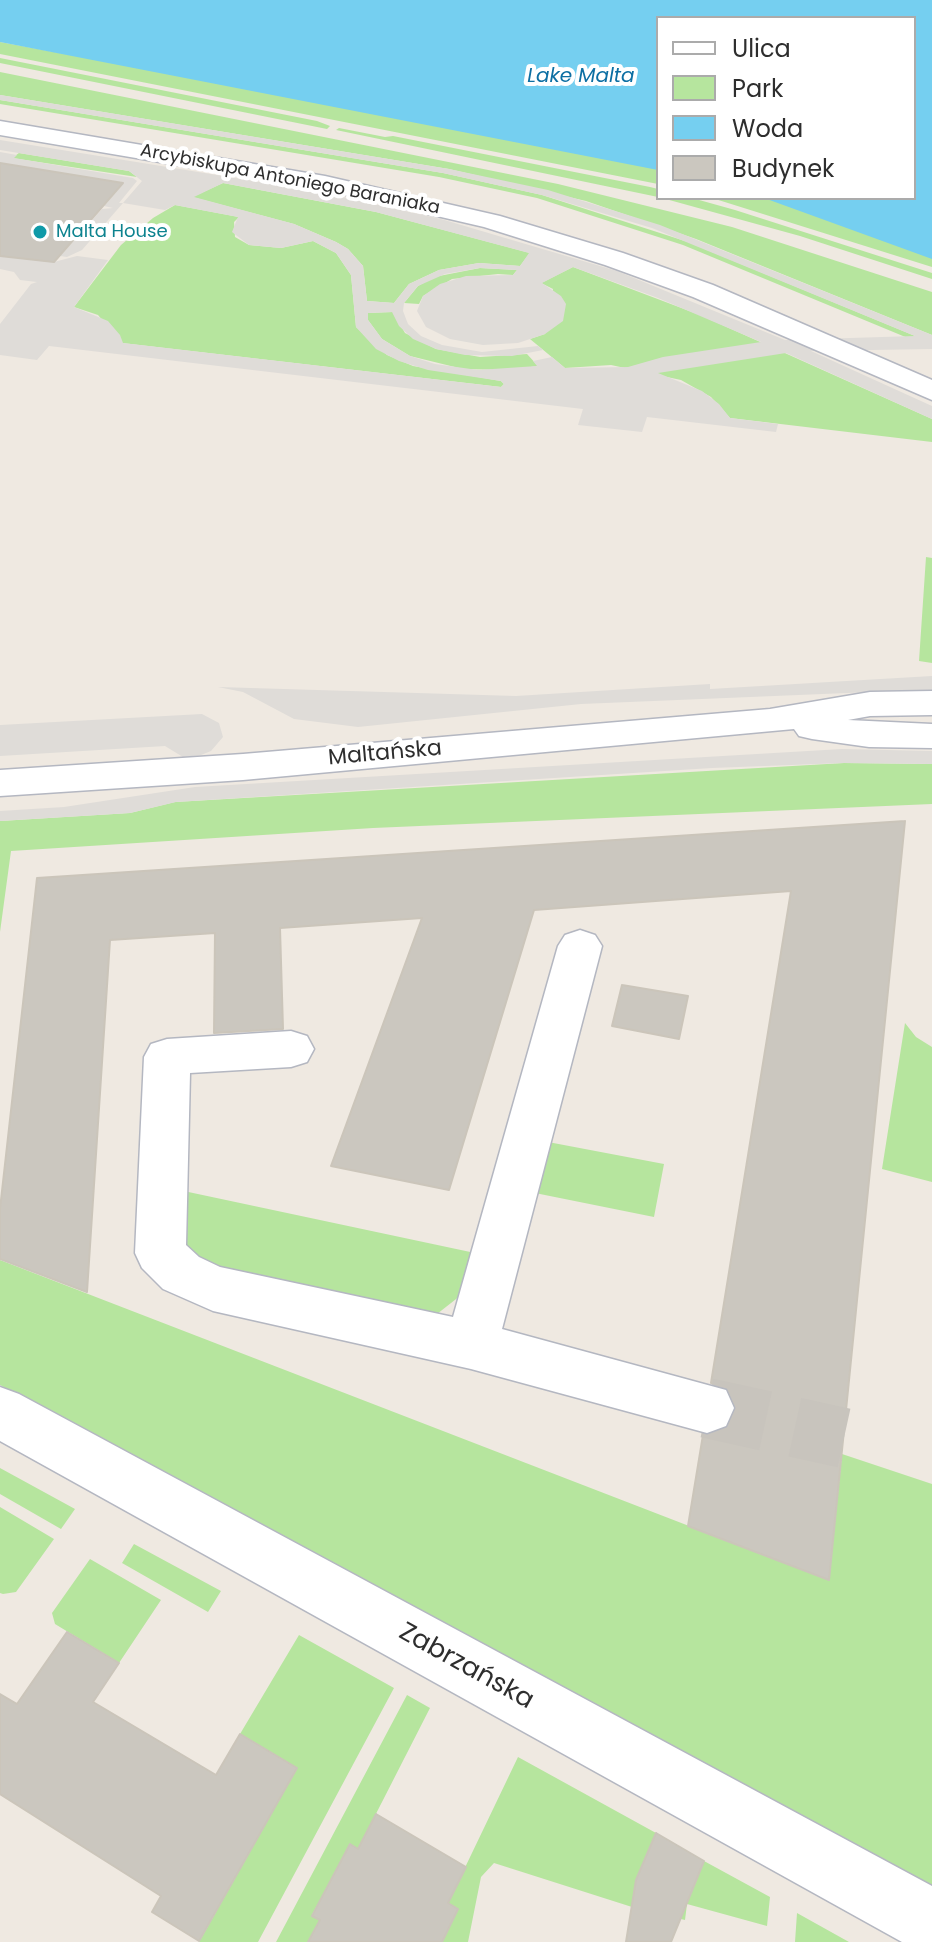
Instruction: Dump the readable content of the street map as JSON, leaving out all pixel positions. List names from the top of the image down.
{
  "streets": {
    "street": ["Arcybiskupa Antoniego Baraniaka", "Maltańska", "Zabrzańska"]
  },
  "water": ["Lake Malta"],
  "places": ["Malta House"],
  "legend": [
    "Ulica",
    "Park",
    "Woda",
    "Budynek"
  ]
}
